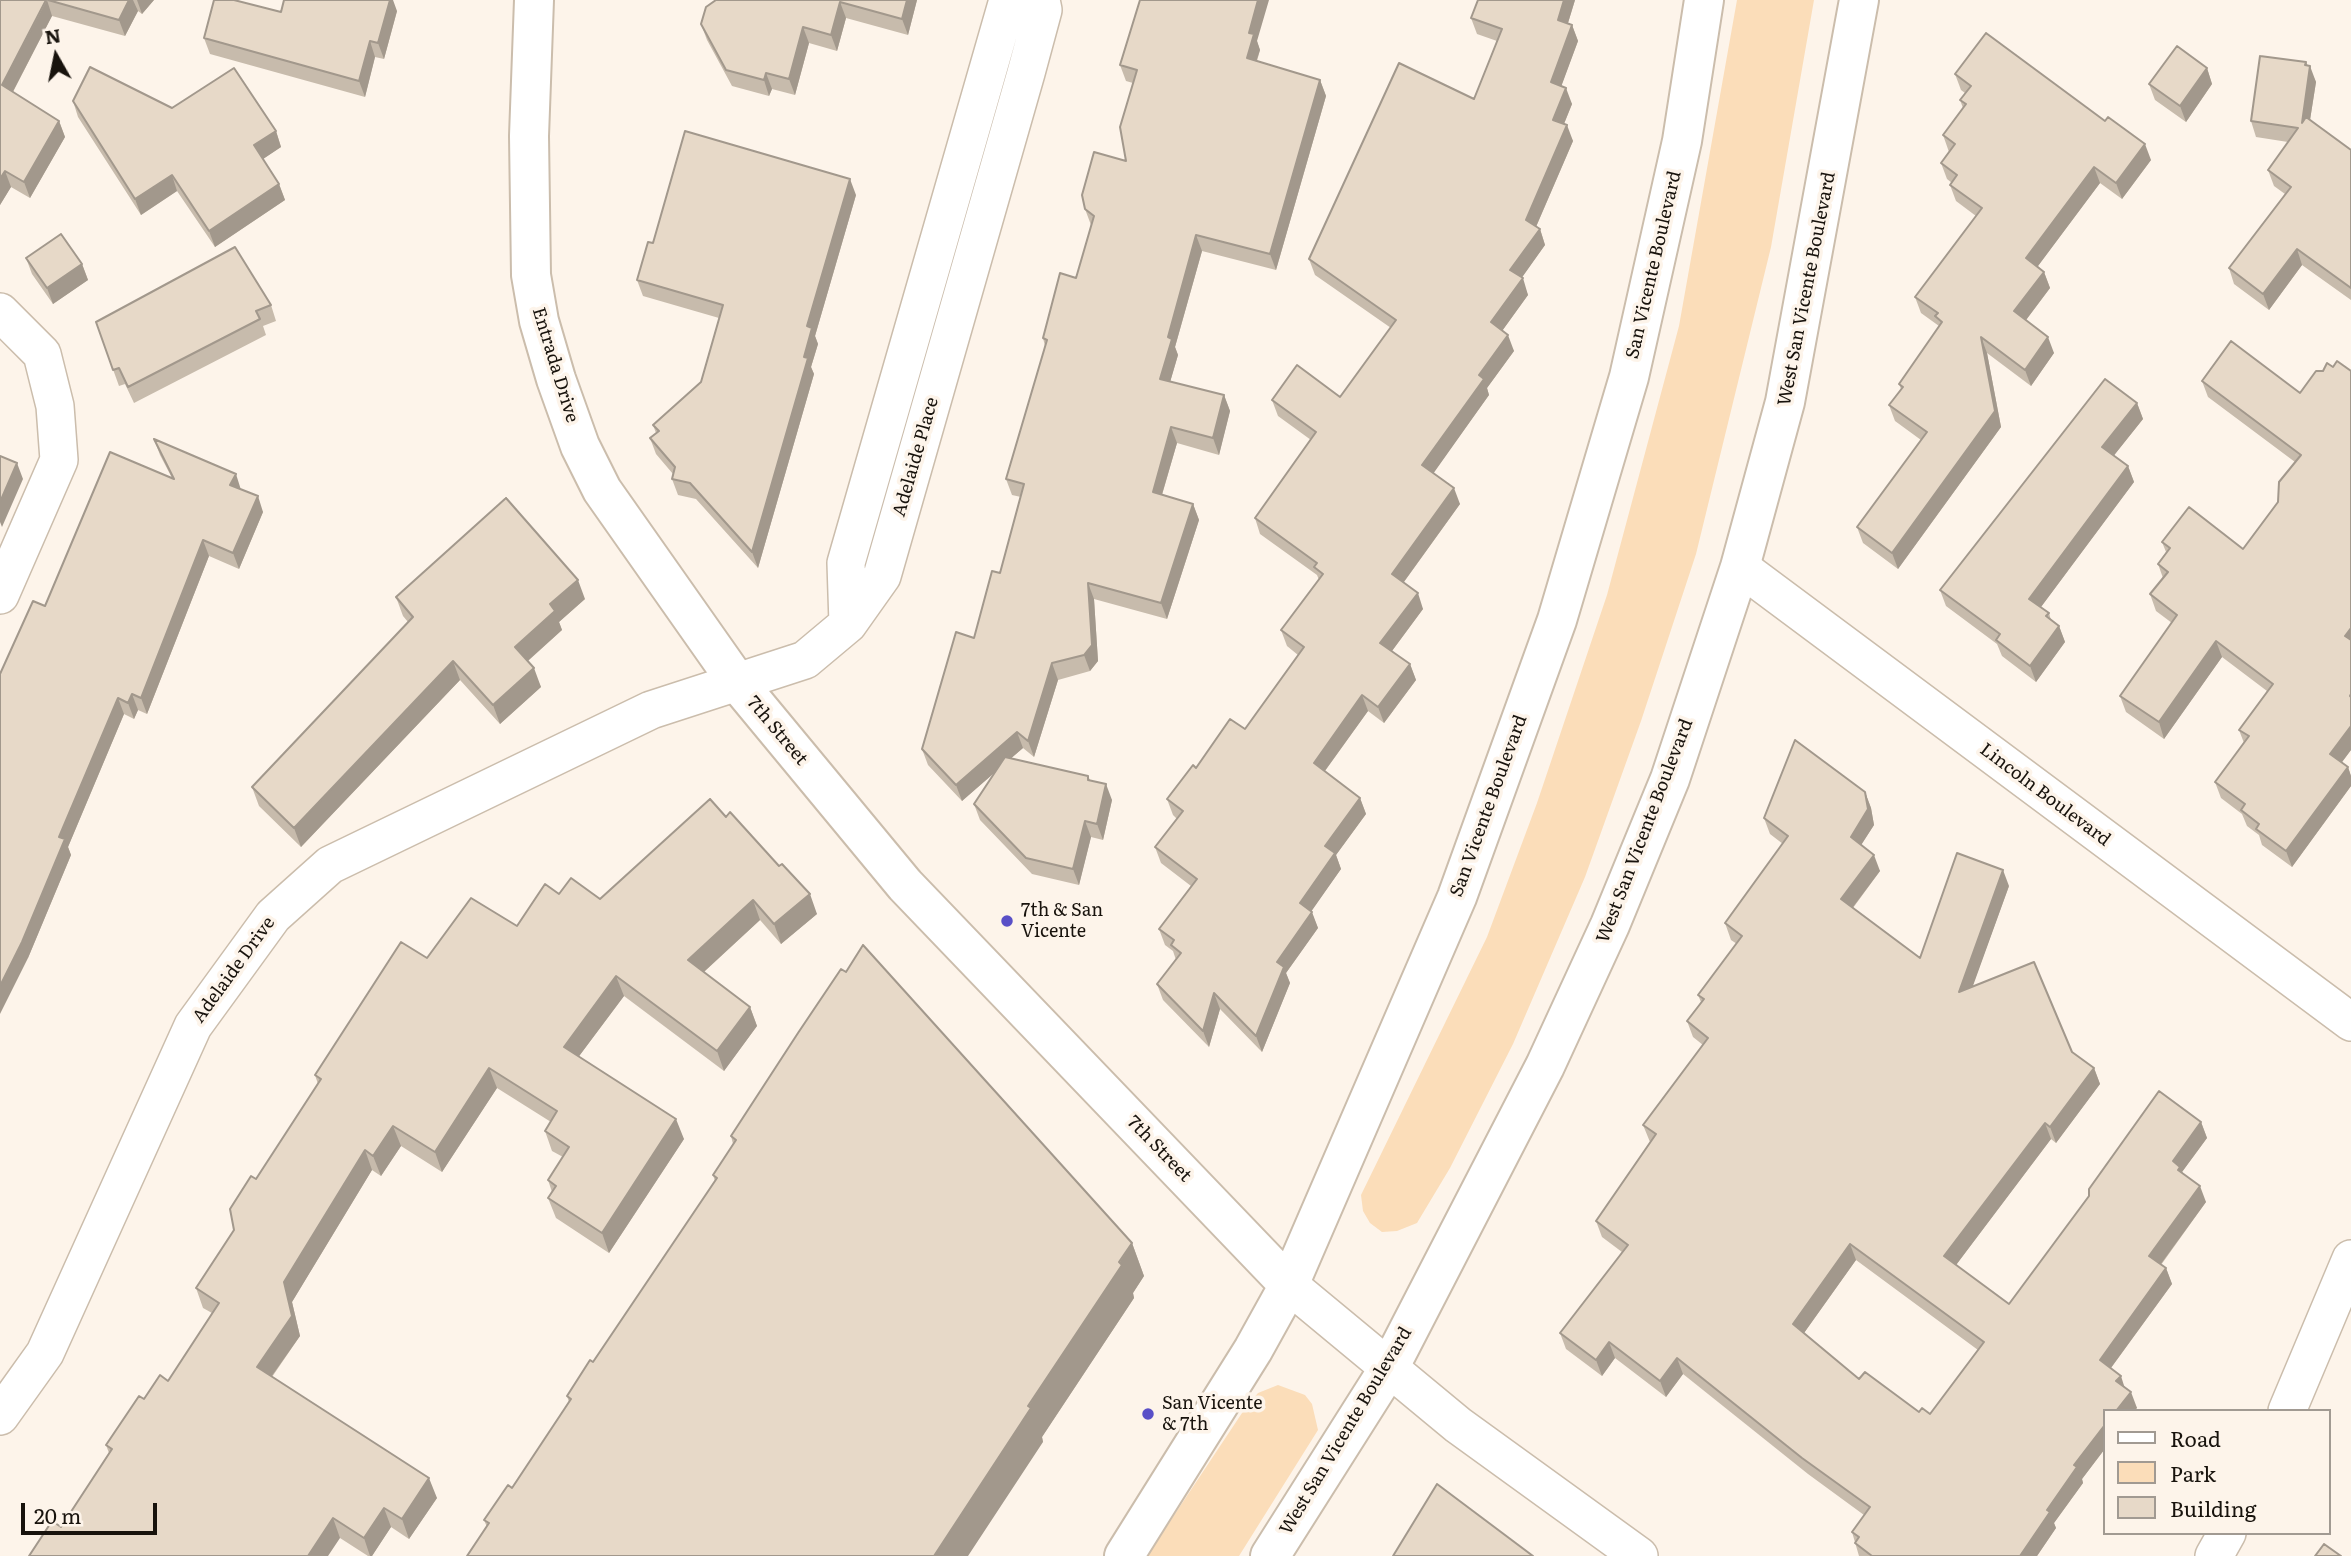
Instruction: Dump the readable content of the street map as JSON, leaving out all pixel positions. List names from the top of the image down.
{
  "streets": {
    "main road": [
      "San Vicente Boulevard",
      "West San Vicente Boulevard",
      "Entrada Drive",
      "7th Street"
    ],
    "street": ["Adelaide Place", "Lincoln Boulevard", "Adelaide Drive"]
  },
  "crossings": [
    ["San Vicente Boulevard", "7th Street"],
    ["West San Vicente Boulevard", "7th Street"],
    ["West San Vicente Boulevard", "Lincoln Boulevard"],
    ["Entrada Drive", "Adelaide Place"],
    ["Entrada Drive", "7th Street"],
    ["Entrada Drive", "Adelaide Drive"],
    ["Adelaide Place", "7th Street"],
    ["Adelaide Place", "Adelaide Drive"],
    ["7th Street", "Adelaide Drive"]
  ],
  "places": ["7th & San Vicente", "San Vicente & 7th"],
  "legend": ["Road", "Park", "Building"],
  "scale_bar": "20 m",
  "north": "top"
}
